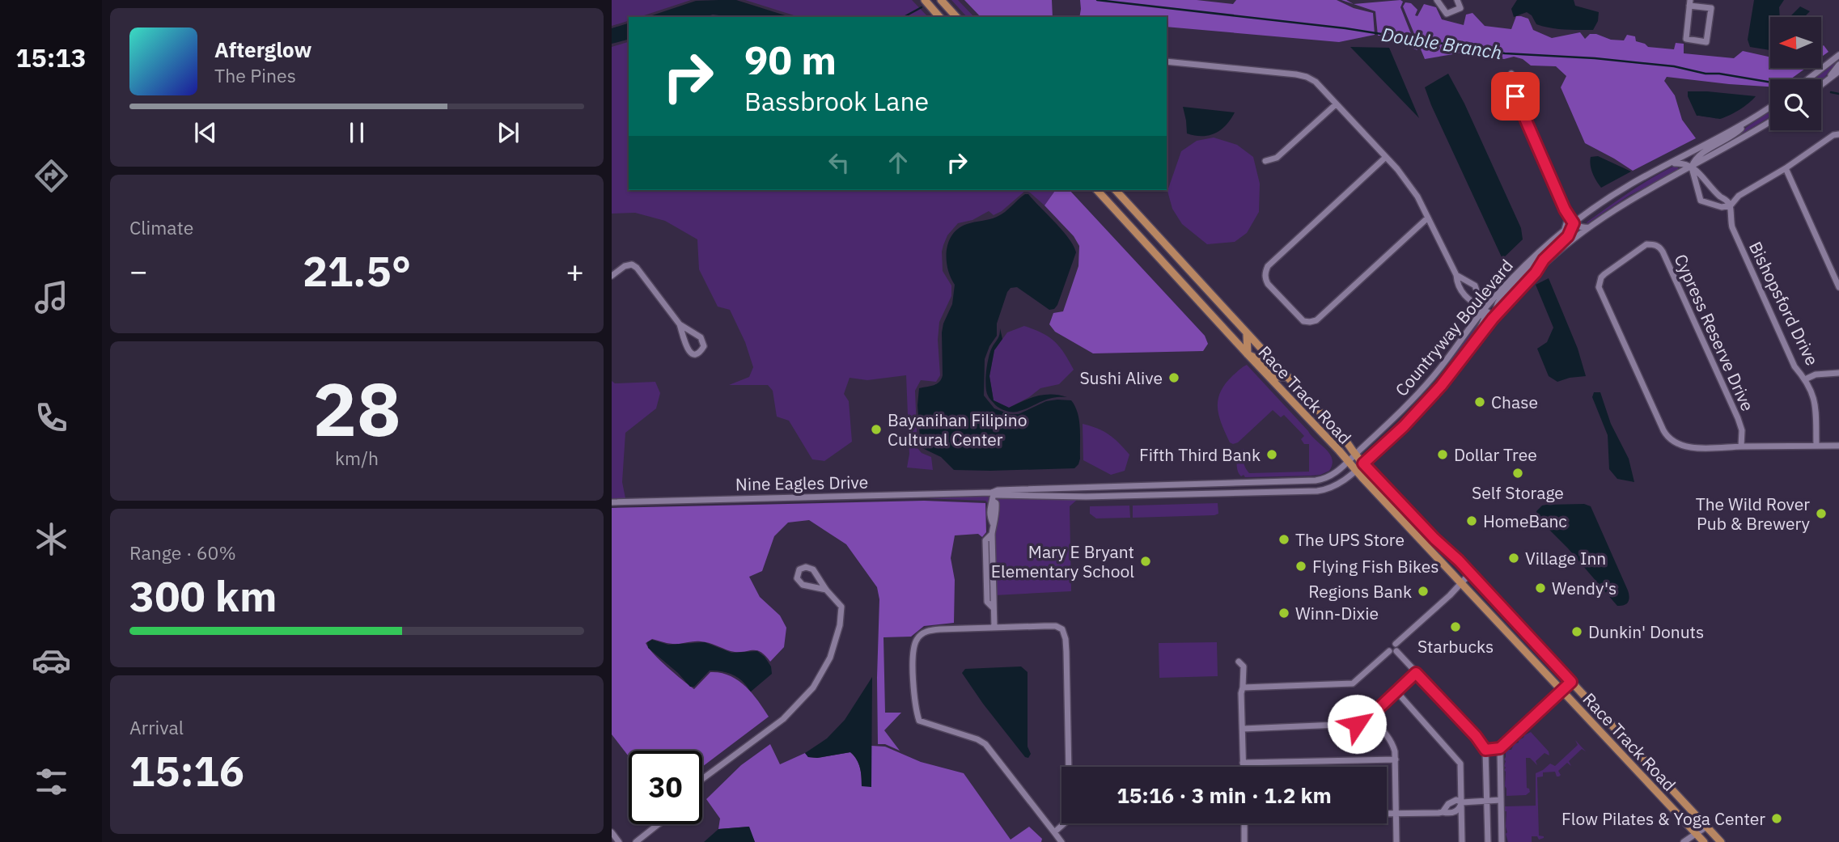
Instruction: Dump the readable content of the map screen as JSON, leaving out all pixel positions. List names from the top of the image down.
{
  "streets": {
    "main road": ["Race Track Road"],
    "street": [
      "Bishopsford Drive",
      "Countryway Boulevard",
      "Cypress Reserve Drive",
      "Nine Eagles Drive"
    ]
  },
  "crossings": [
    ["Bishopsford Drive", "Cypress Reserve Drive"],
    ["Countryway Boulevard", "Race Track Road"],
    ["Countryway Boulevard", "Nine Eagles Drive"],
    ["Race Track Road", "Nine Eagles Drive"]
  ],
  "water": ["Double Branch"],
  "places": [
    "Sushi Alive",
    "Chase",
    "Bayanihan Filipino Cultural Center",
    "Fifth Third Bank",
    "Dollar Tree",
    "Self Storage",
    "The Wild Rover Pub & Brewery",
    "HomeBanc",
    "The UPS Store",
    "Village Inn",
    "Mary E Bryant Elementary School",
    "Flying Fish Bikes",
    "Wendy's",
    "Regions Bank",
    "Winn-Dixie",
    "Starbucks",
    "Dunkin' Donuts",
    "Flow Pilates & Yoga Center"
  ],
  "north": "left",
  "page": {
    "tabs": "15:13",
    "turn": ["90 m", "Bassbrook Lane"],
    "song": ["Afterglow", "The Pines"],
    "tile": [
      "Climate",
      ["28", "km/h"],
      ["Range · 60%", "300 km"],
      ["Arrival", "15:16"]
    ],
    "heat": ["−", "21.5°", "+"],
    "limit": "30",
    "trip": "15:16 · 3 min · 1.2 km"
  }
}
